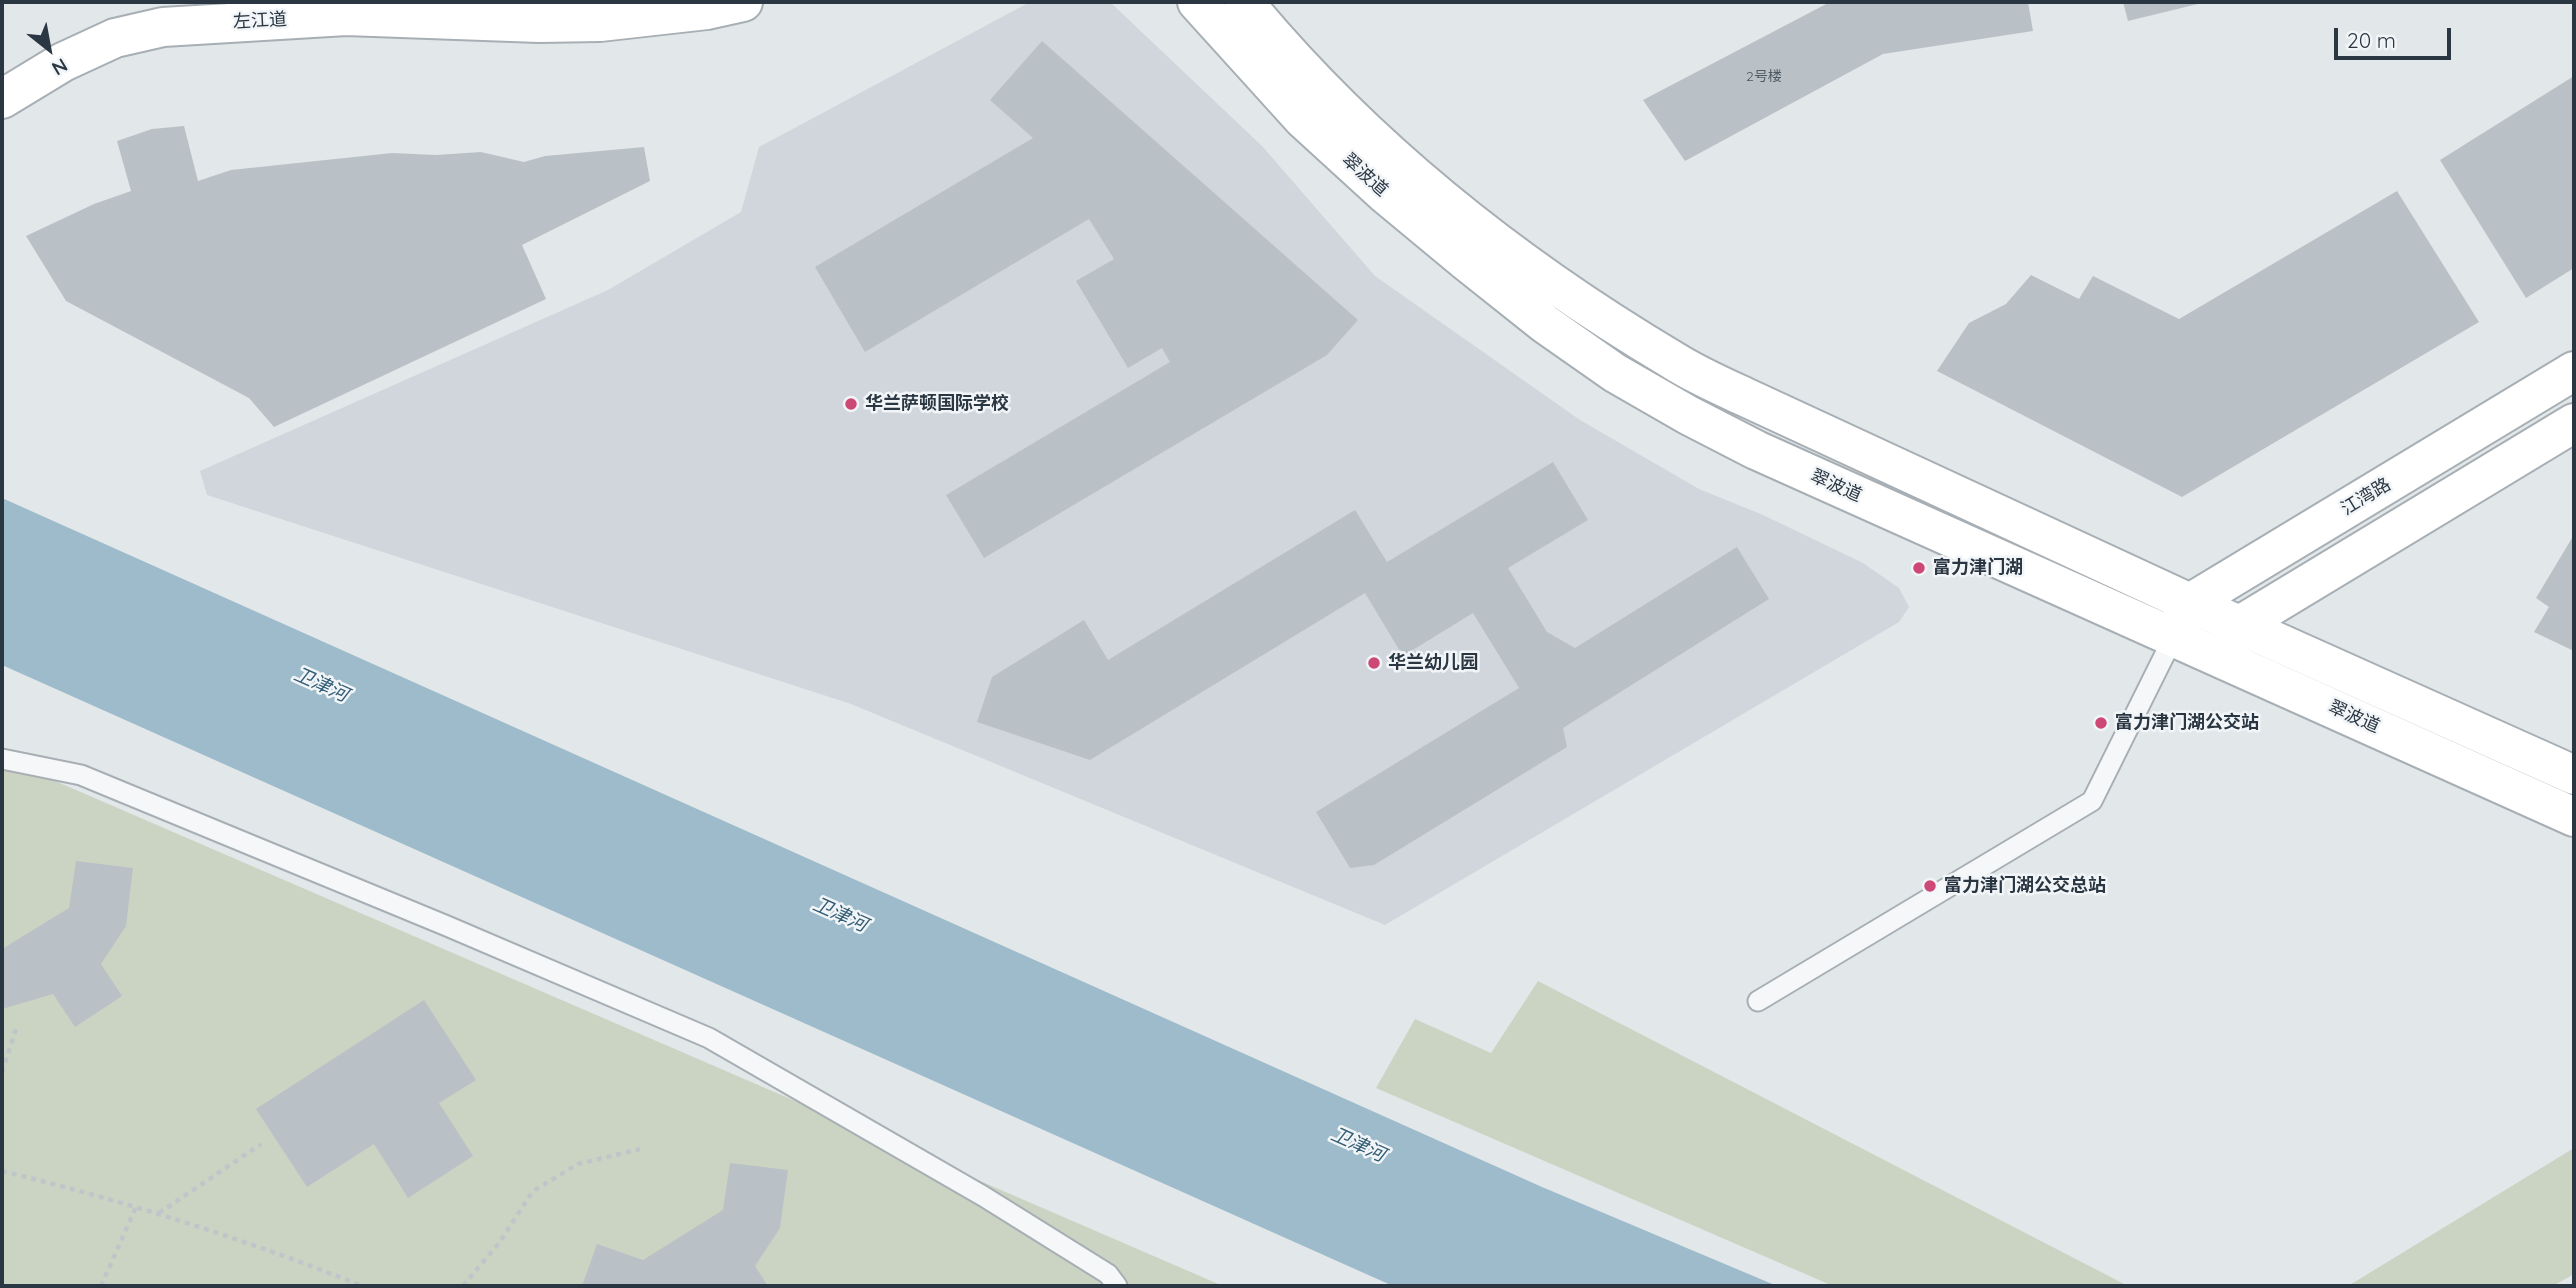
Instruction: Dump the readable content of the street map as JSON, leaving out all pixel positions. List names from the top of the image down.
{
  "streets": {
    "street": ["左江道", "翠波道", "江湾路"]
  },
  "crossings": [
    ["翠波道", "江湾路"]
  ],
  "water": ["卫津河"],
  "places": [
    "华兰萨顿国际学校",
    "富力津门湖",
    "华兰幼儿园",
    "富力津门湖公交站",
    "富力津门湖公交总站"
  ],
  "house_numbers": ["2号楼"],
  "scale_bar": "20 m",
  "north": "bottom right"
}
